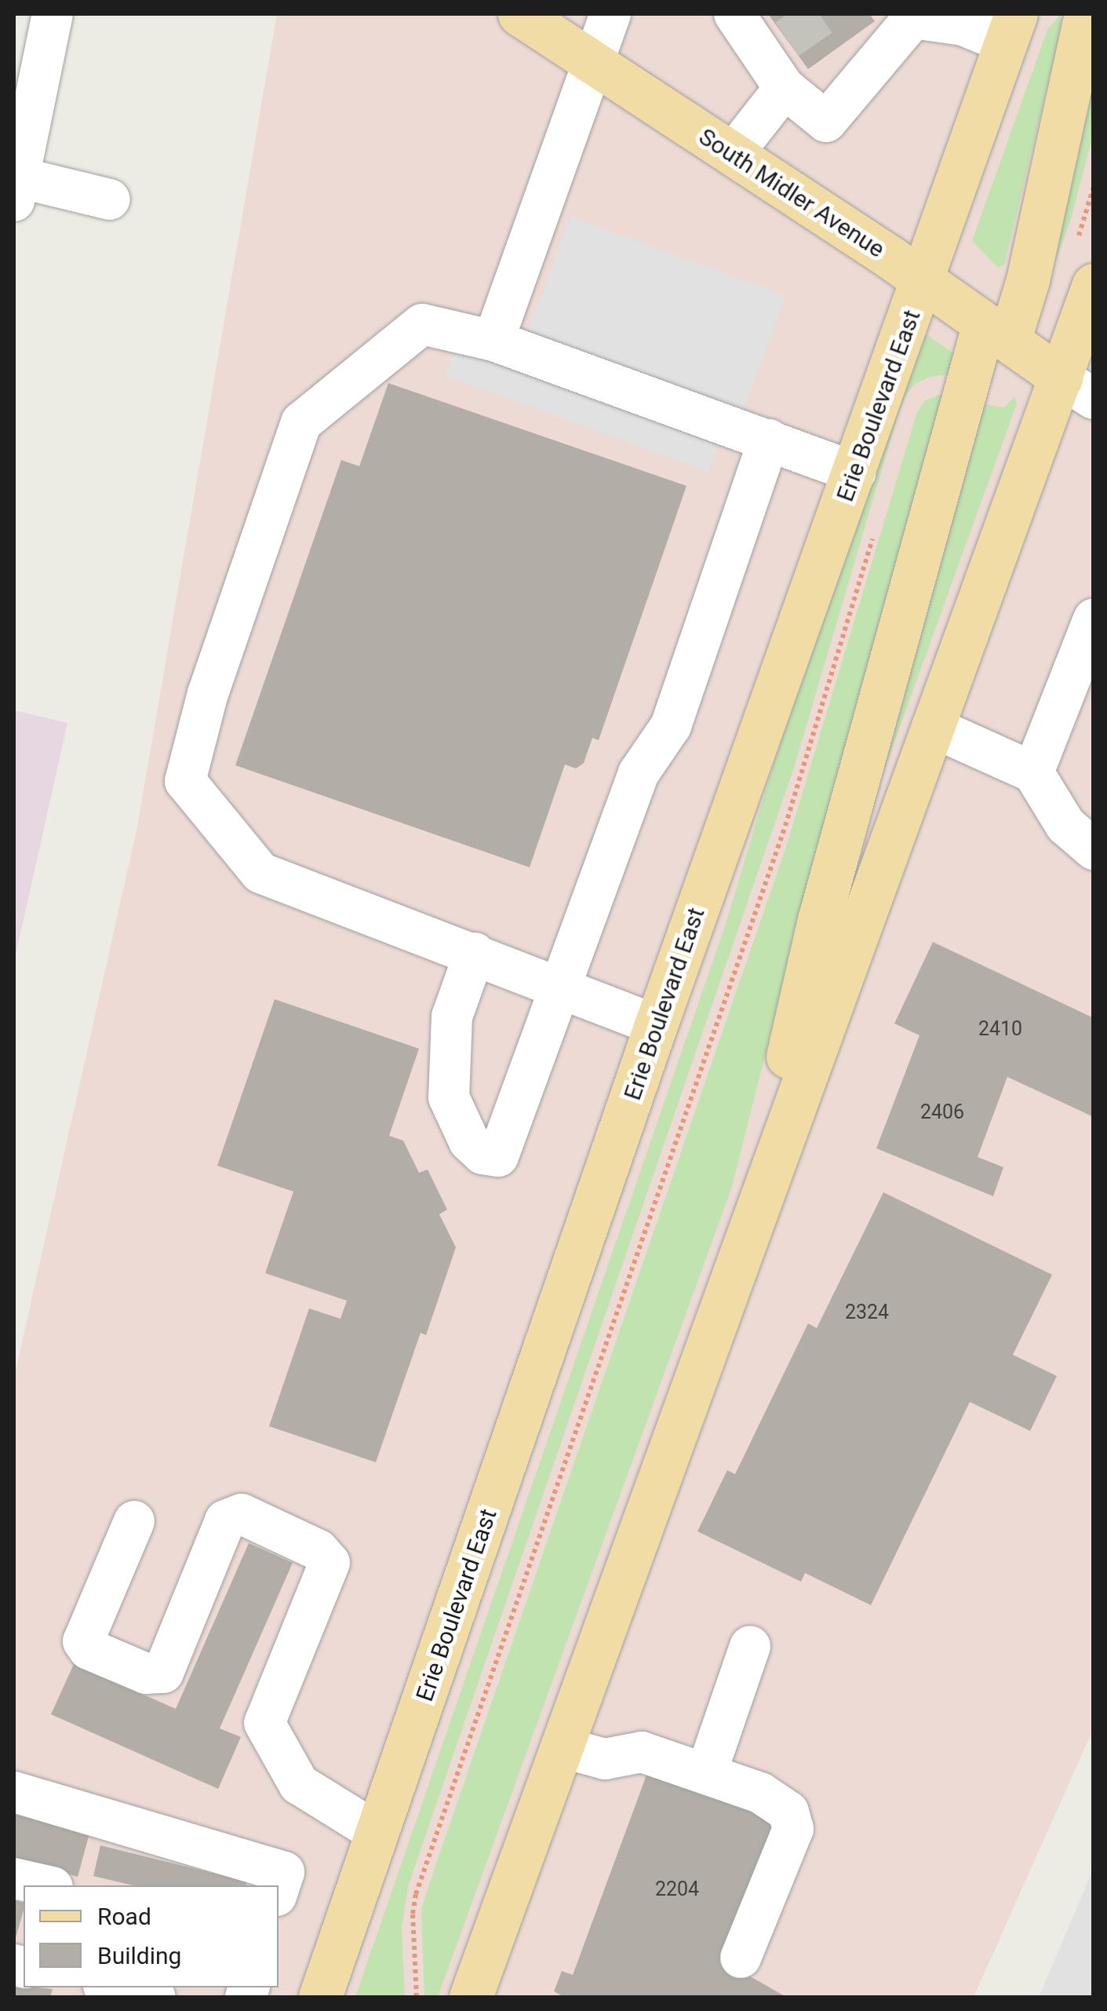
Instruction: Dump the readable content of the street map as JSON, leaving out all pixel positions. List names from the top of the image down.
{
  "streets": {
    "main road": ["South Midler Avenue", "Erie Boulevard East"]
  },
  "crossings": [
    ["South Midler Avenue", "Erie Boulevard East"]
  ],
  "house_numbers": [
    "2410",
    "2406",
    "2324",
    "2204"
  ],
  "legend": ["Road", "Building"]
}
